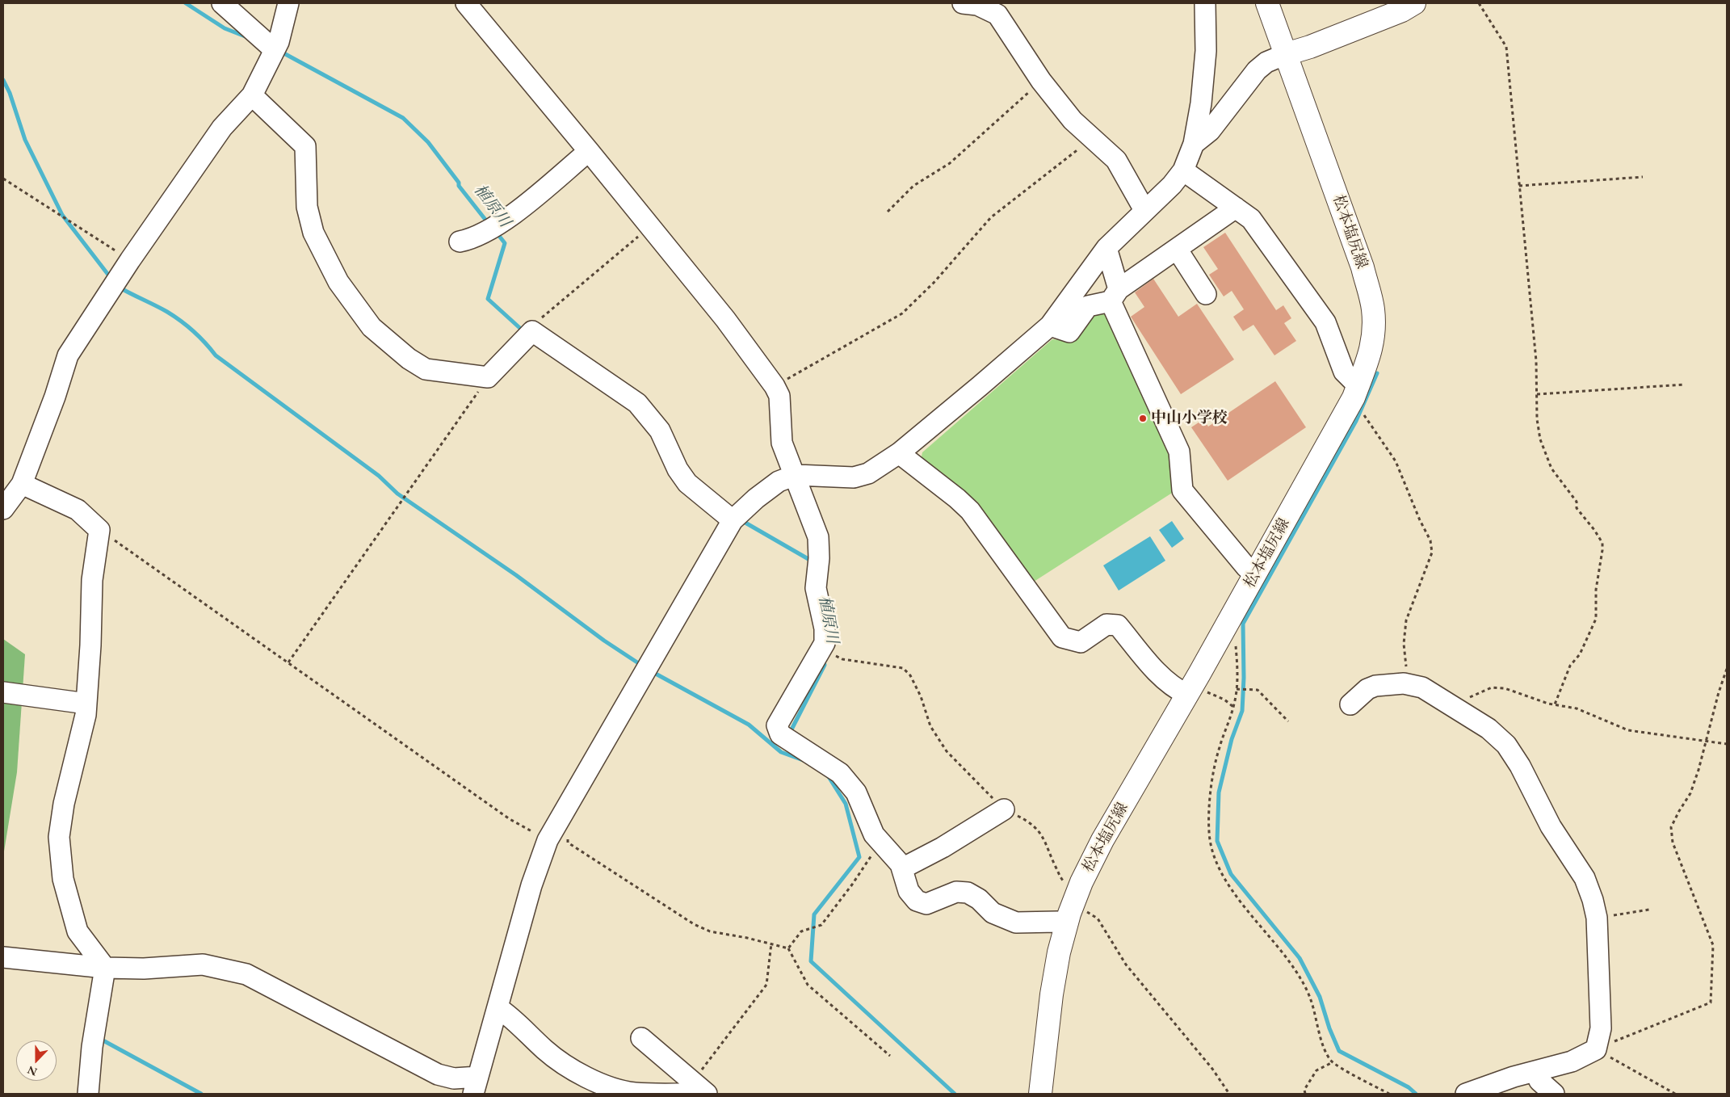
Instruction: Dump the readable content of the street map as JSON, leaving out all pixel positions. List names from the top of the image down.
{
  "streets": {
    "main road": ["松本塩尻線"]
  },
  "water": ["植原川"],
  "places": ["中山小学校"],
  "north": "bottom"
}
